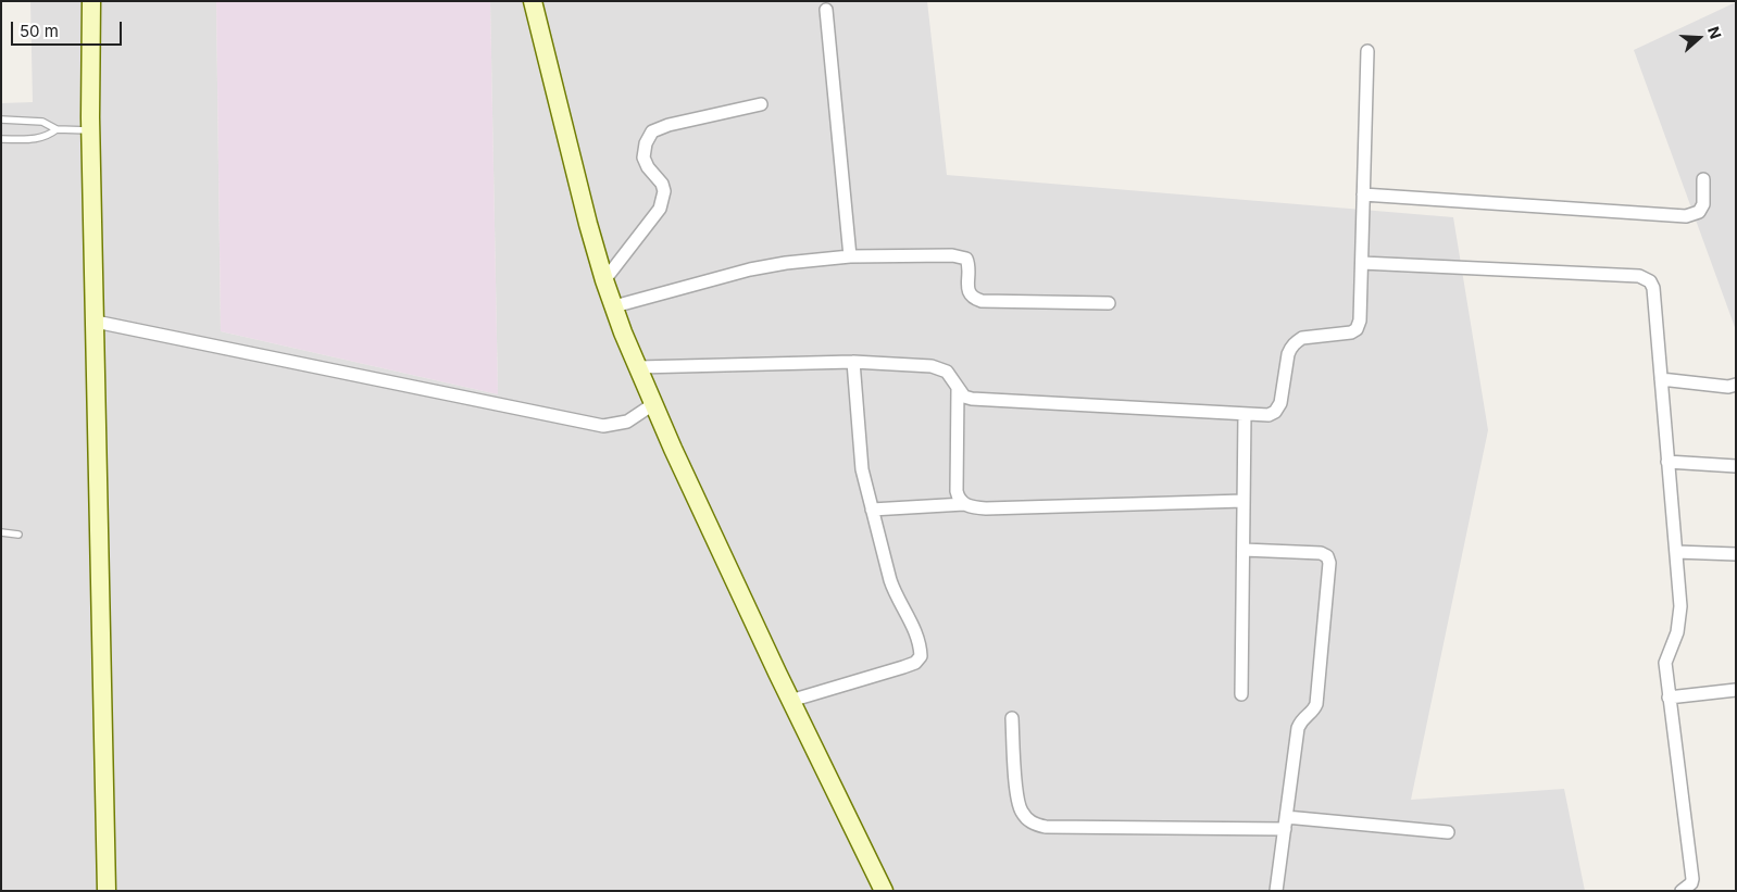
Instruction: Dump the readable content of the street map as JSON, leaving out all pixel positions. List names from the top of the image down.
{
  "scale_bar": "50 m",
  "north": "right"
}
